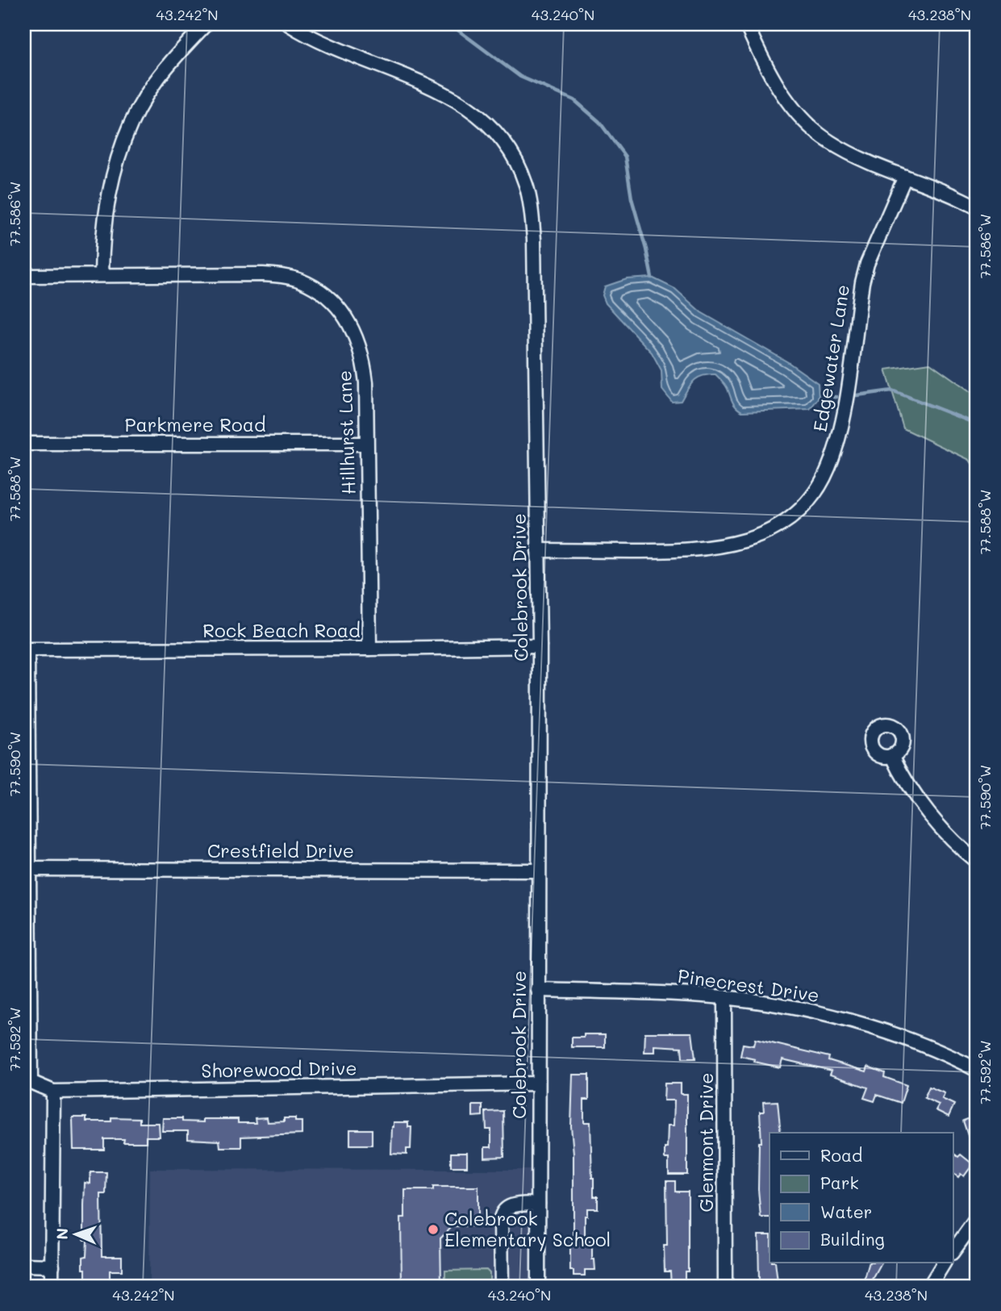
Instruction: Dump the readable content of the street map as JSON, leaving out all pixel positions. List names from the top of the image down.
{
  "streets": {
    "street": [
      "Edgewater Lane",
      "Parkmere Road",
      "Hillhurst Lane",
      "Colebrook Drive",
      "Rock Beach Road",
      "Crestfield Drive",
      "Pinecrest Drive",
      "Shorewood Drive",
      "Glenmont Drive"
    ]
  },
  "crossings": [
    ["Edgewater Lane", "Colebrook Drive"],
    ["Parkmere Road", "Hillhurst Lane"],
    ["Hillhurst Lane", "Rock Beach Road"],
    ["Colebrook Drive", "Rock Beach Road"],
    ["Colebrook Drive", "Crestfield Drive"],
    ["Colebrook Drive", "Pinecrest Drive"],
    ["Colebrook Drive", "Shorewood Drive"],
    ["Pinecrest Drive", "Glenmont Drive"]
  ],
  "places": ["Colebrook Elementary School"],
  "legend": [
    "Road",
    "Park",
    "Water",
    "Building"
  ],
  "north": "left",
  "coordinates": [
    "43.242°N",
    "43.240°N",
    "43.238°N",
    "77.586°W",
    "77.588°W",
    "77.590°W",
    "77.592°W"
  ]
}
